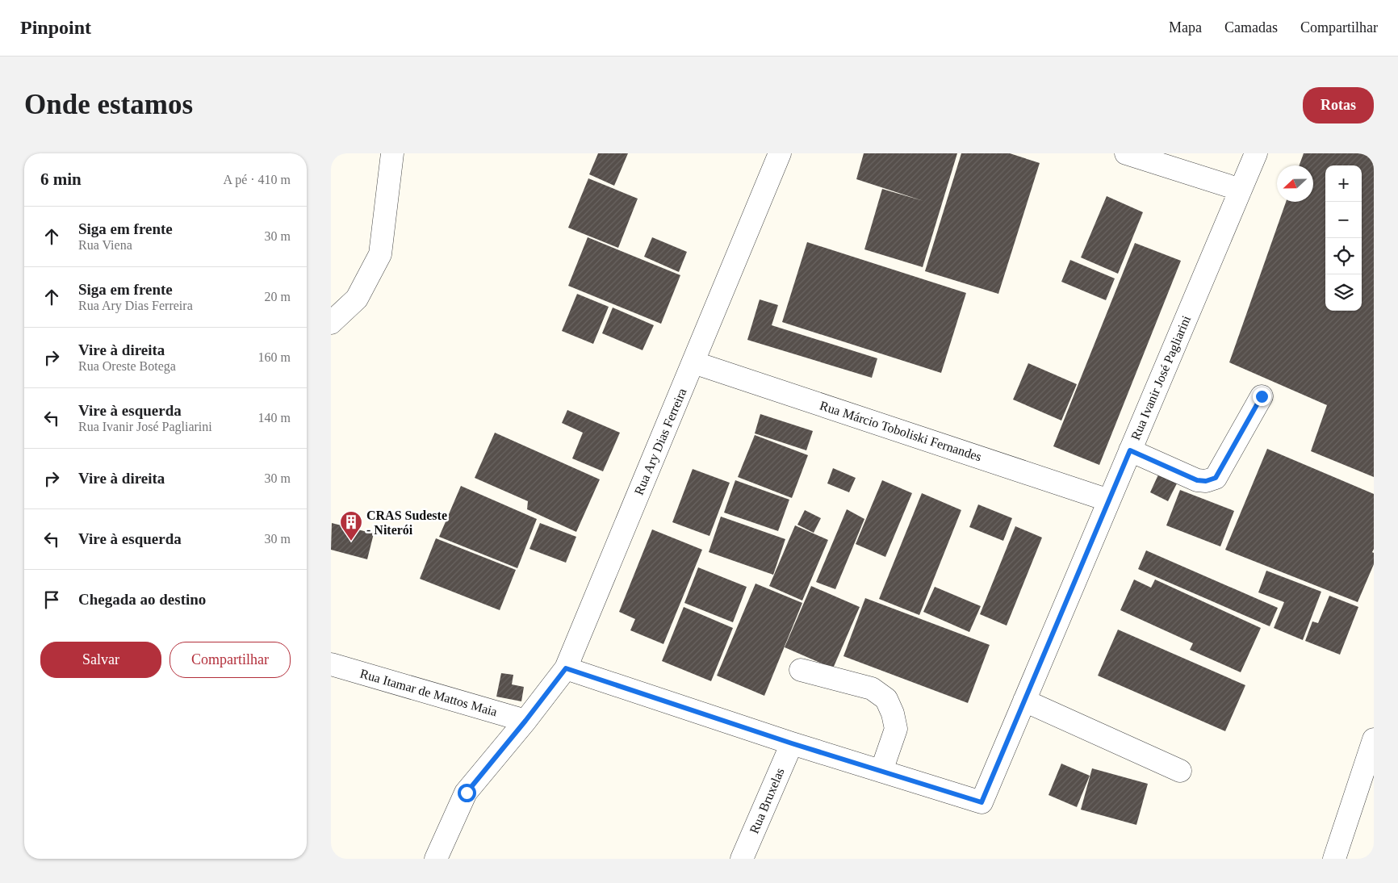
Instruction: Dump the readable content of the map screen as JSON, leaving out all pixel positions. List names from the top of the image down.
{
  "streets": {
    "street": [
      "Rua Ivanir José Pagliarini",
      "Rua Márcio Toboliski Fernandes",
      "Rua Ary Dias Ferreira",
      "Rua Itamar de Mattos Maia",
      "Rua Bruxelas"
    ]
  },
  "crossings": [
    ["Rua Ivanir José Pagliarini", "Rua Márcio Toboliski Fernandes"],
    ["Rua Márcio Toboliski Fernandes", "Rua Ary Dias Ferreira"],
    ["Rua Ary Dias Ferreira", "Rua Itamar de Mattos Maia"]
  ],
  "places": {
    "building": ["CRAS Sudeste - Niterói"]
  },
  "north": "left",
  "page": {
    "header": "Pinpoint",
    "nav": ["Mapa", "Camadas", "Compartilhar"],
    "buttons": [
      "Rotas",
      ["Salvar", "Compartilhar"]
    ],
    "title": "Onde estamos",
    "heading": ["6 min", "A pé · 410 m"],
    "map_buttons": ["+", "−"],
    "list": [
      ["Siga em frente", "Rua Viena", "30 m"],
      ["Siga em frente", "Rua Ary Dias Ferreira", "20 m"],
      ["Vire à direita", "Rua Oreste Botega", "160 m"],
      ["Vire à esquerda", "Rua Ivanir José Pagliarini", "140 m"],
      ["Vire à direita", "30 m"],
      ["Vire à esquerda", "30 m"],
      "Chegada ao destino"
    ]
  }
}
